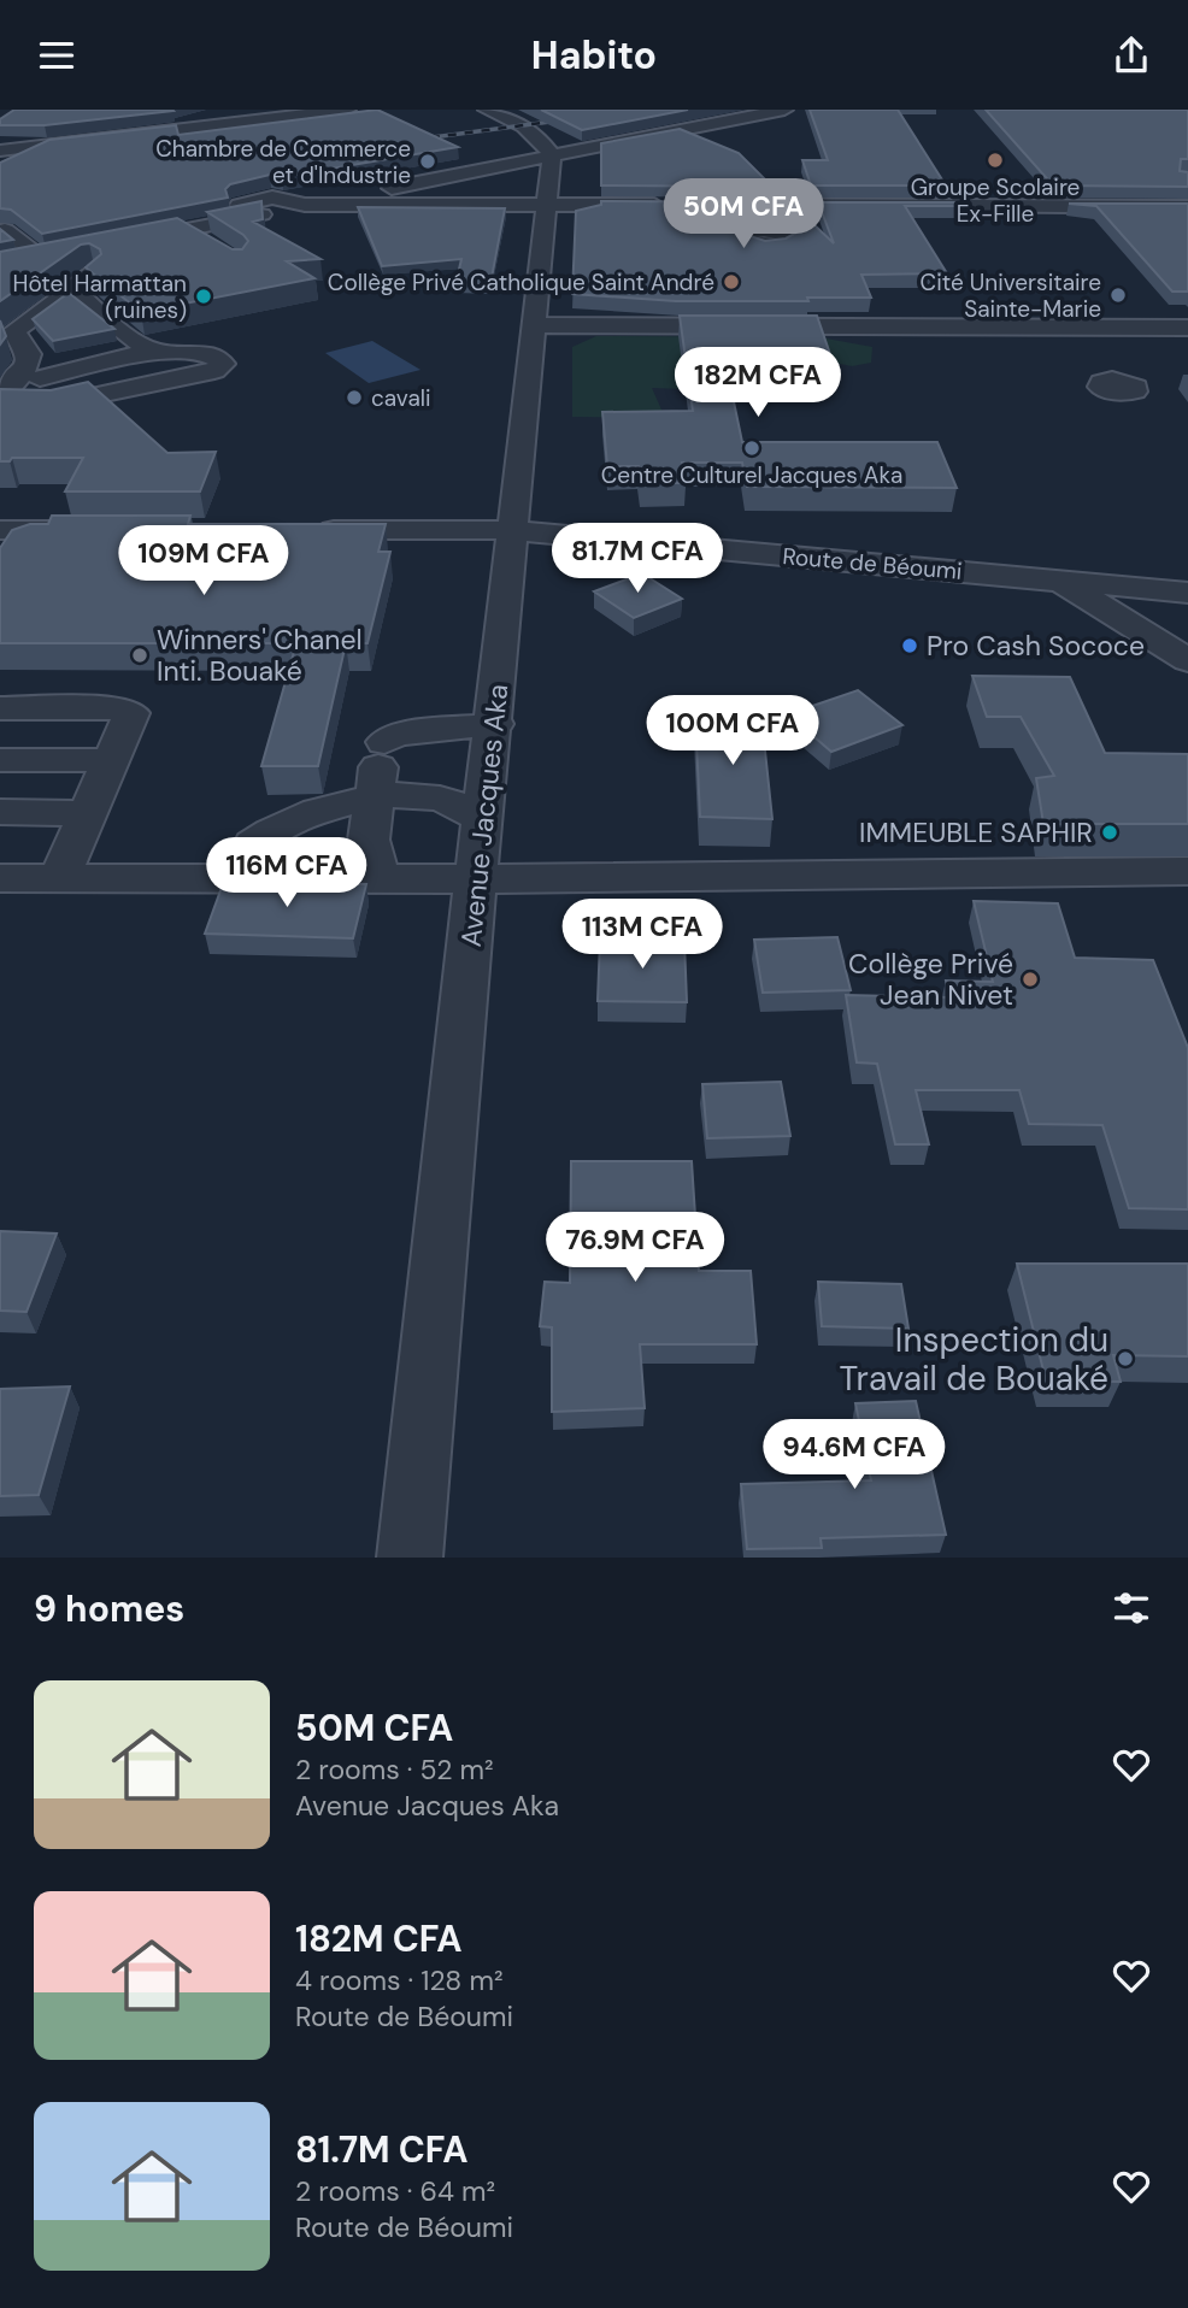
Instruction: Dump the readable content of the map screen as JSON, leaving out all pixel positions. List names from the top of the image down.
{
  "streets": {
    "street": ["Route de Béoumi", "Avenue Jacques Aka"]
  },
  "crossings": [
    ["Route de Béoumi", "Avenue Jacques Aka"]
  ],
  "places": [
    "Groupe Scolaire Ex-Fille",
    "Chambre de Commerce et d'Industrie",
    "Collège Privé Catholique Saint André",
    "Cité Universitaire Sainte-Marie",
    "Hôtel Harmattan (ruines)",
    "cavali",
    "Centre Culturel Jacques Aka",
    "Pro Cash Sococe",
    "Winners' Chanel Inti. Bouaké",
    "IMMEUBLE SAPHIR",
    "Collège Privé Jean Nivet",
    "Inspection du Travail de Bouaké"
  ],
  "page": {
    "header": "Habito",
    "price": [
      "50M CFA",
      "182M CFA",
      "81.7M CFA",
      "109M CFA",
      "100M CFA",
      "116M CFA",
      "113M CFA",
      "76.9M CFA",
      "94.6M CFA"
    ],
    "heading": "9 homes",
    "list": [
      {
        "name": "50M CFA",
        "note": "2 rooms · 52 m² · Avenue Jacques Aka"
      },
      {
        "name": "182M CFA",
        "note": "4 rooms · 128 m² · Route de Béoumi"
      },
      {
        "name": "81.7M CFA",
        "note": "2 rooms · 64 m² · Route de Béoumi"
      }
    ]
  }
}
